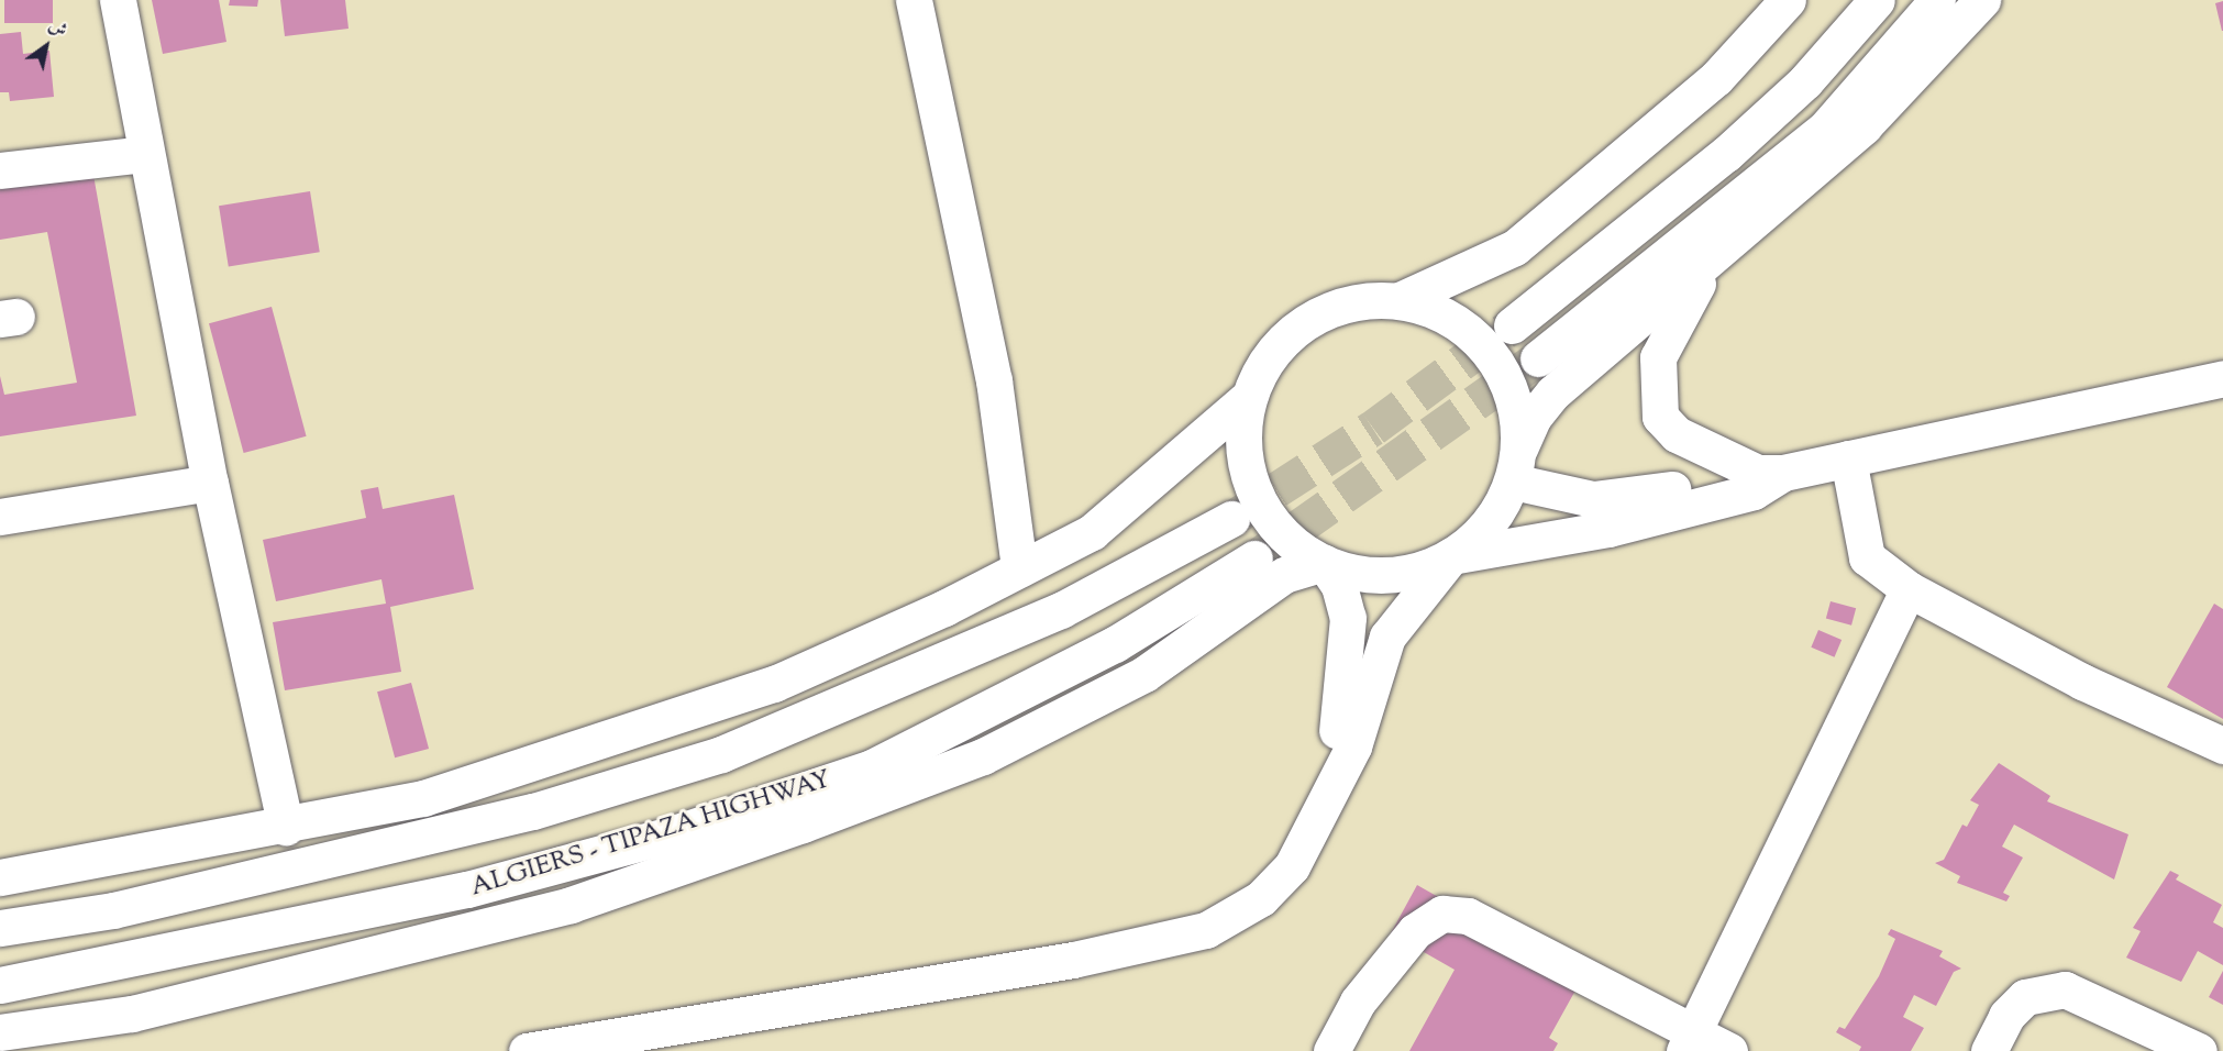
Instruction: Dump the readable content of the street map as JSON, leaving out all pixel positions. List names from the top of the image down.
{
  "streets": {
    "main road": ["ALGIERS - TIPAZA HIGHWAY"]
  },
  "north": "top right"
}
